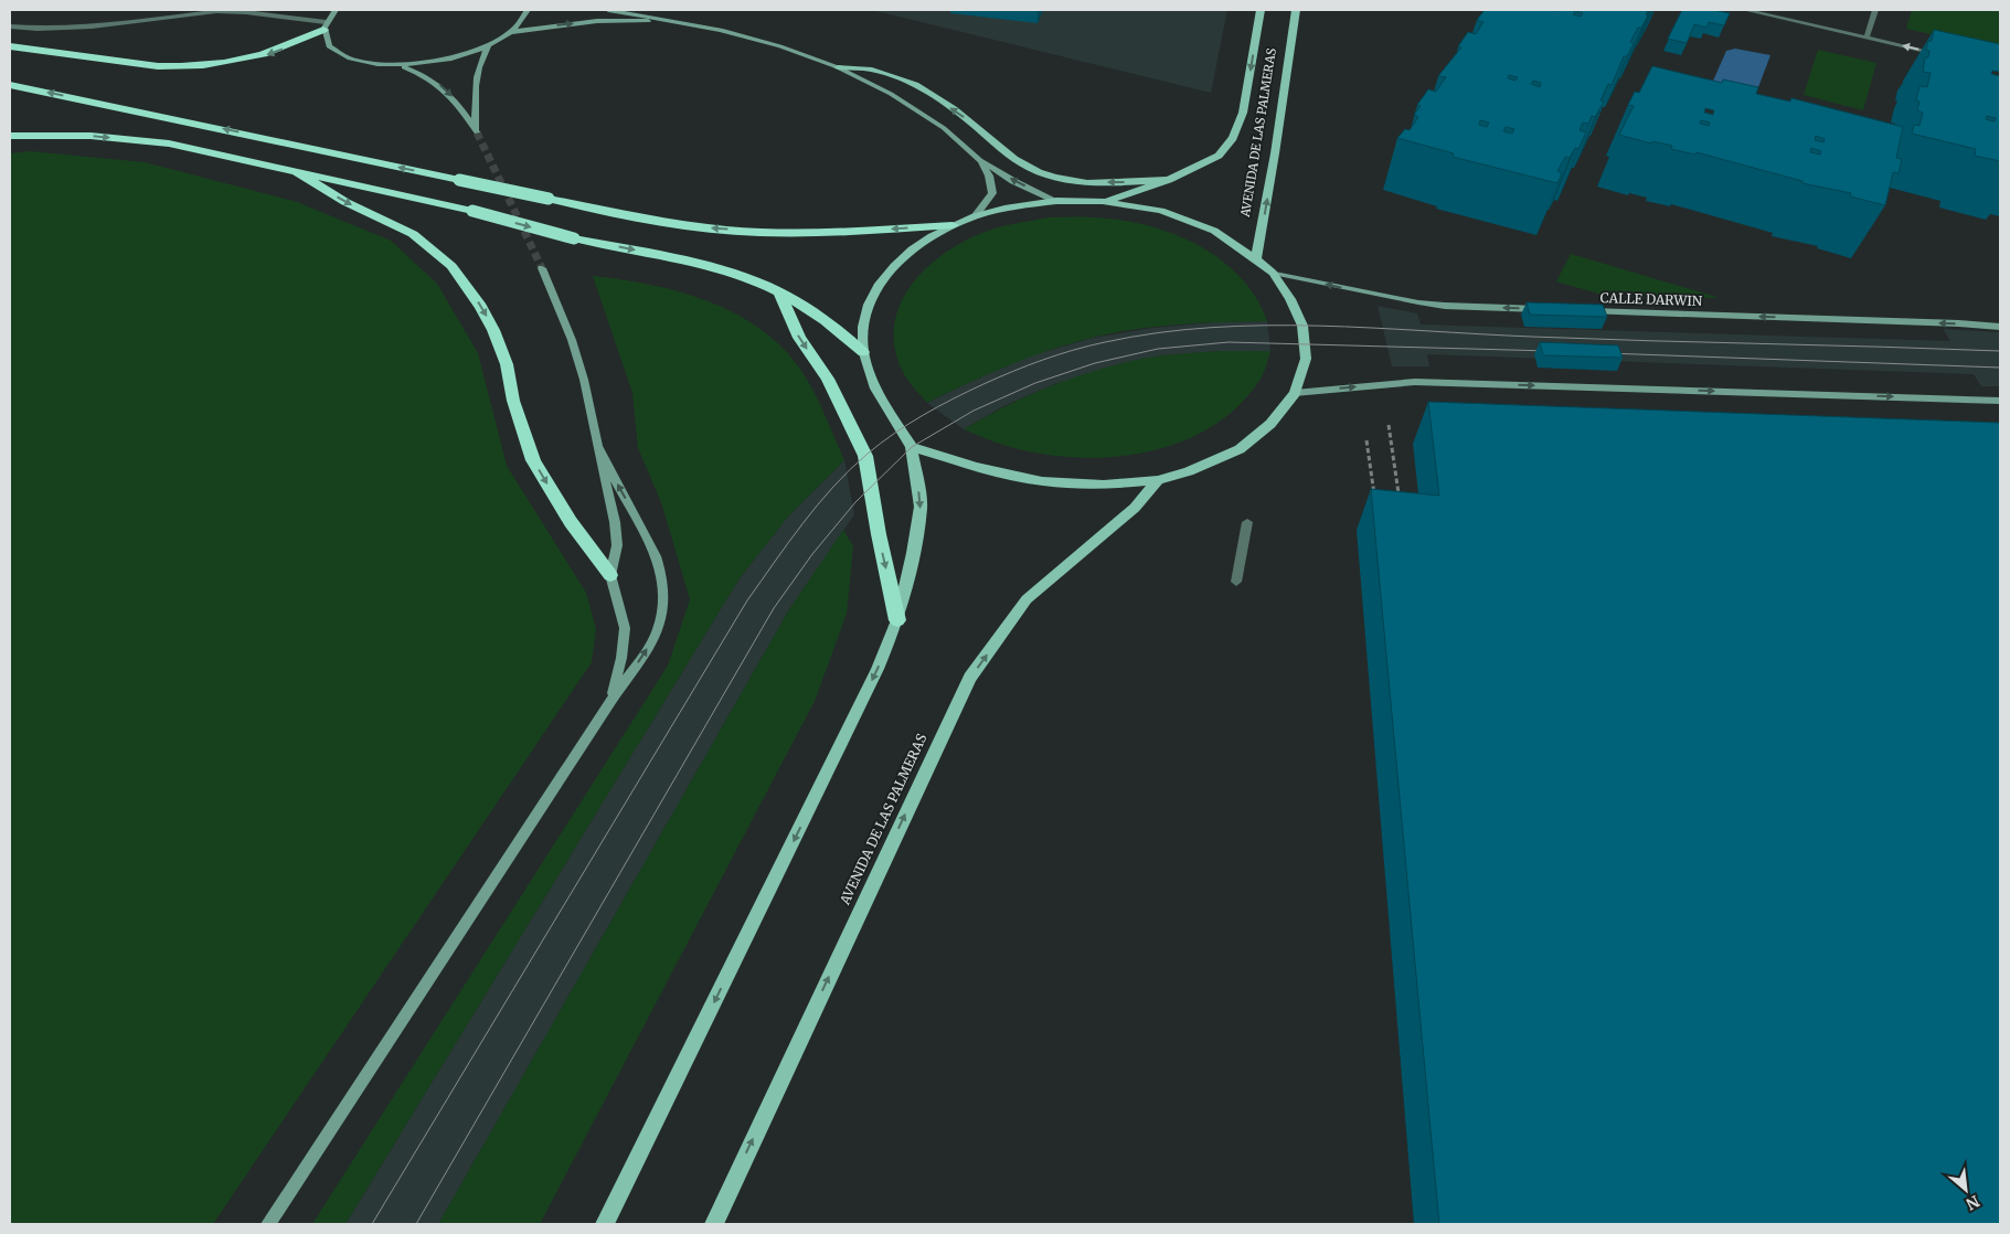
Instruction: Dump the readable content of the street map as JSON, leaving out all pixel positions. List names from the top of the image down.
{
  "streets": {
    "main road": ["AVENIDA DE LAS PALMERAS"],
    "street": ["CALLE DARWIN"]
  },
  "north": "bottom right"
}
